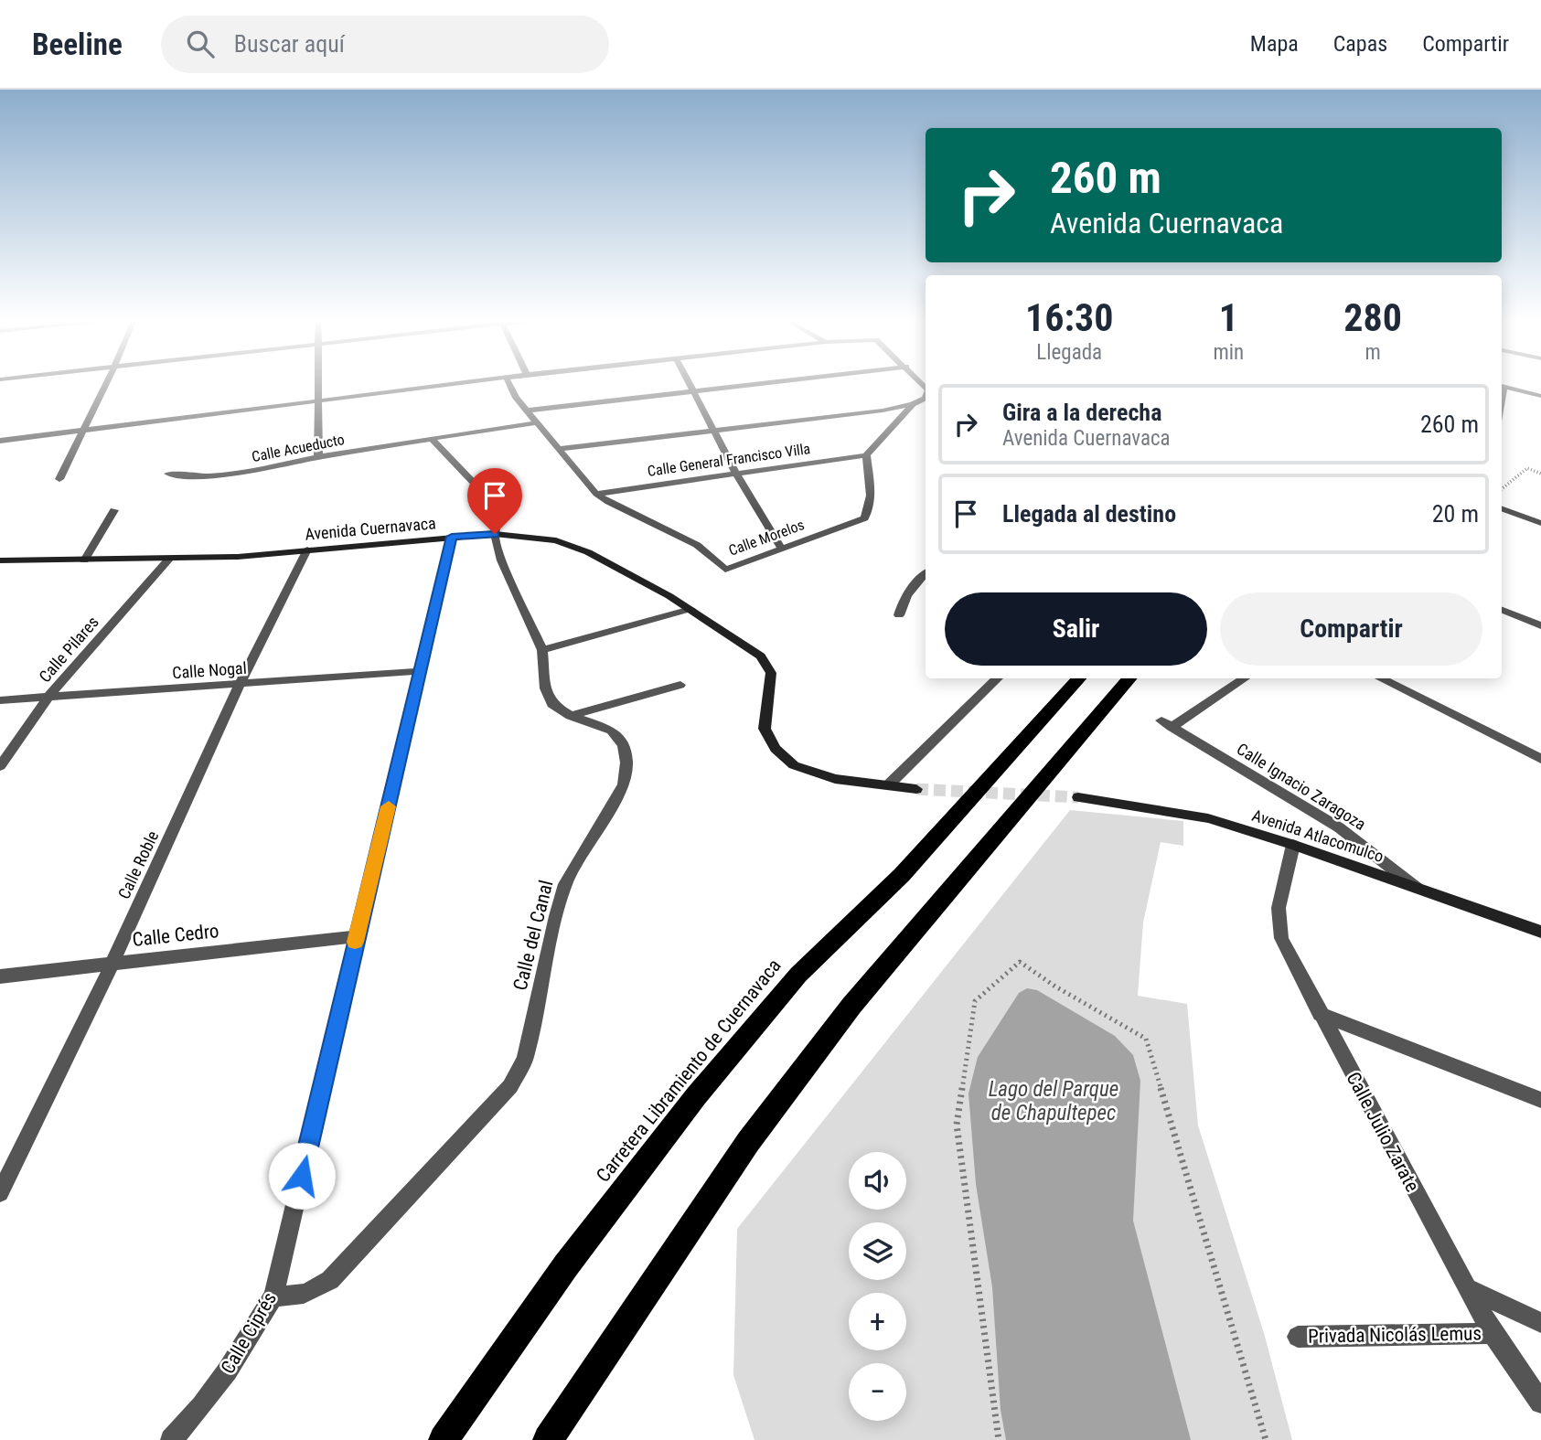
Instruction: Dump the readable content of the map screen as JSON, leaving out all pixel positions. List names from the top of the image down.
{
  "streets": {
    "highway": ["Carretera Libramiento de Cuernavaca"],
    "main road": ["Avenida Cuernavaca", "Avenida Atlacomulco"],
    "street": [
      "Calle Acueducto",
      "Calle General Francisco Villa",
      "Calle Morelos",
      "Calle Pilares",
      "Calle Nogal",
      "Calle Ignacio Zaragoza",
      "Calle Roble",
      "Calle Cedro",
      "Calle del Canal",
      "Calle Julio Zarate",
      "Calle Ciprés",
      "Privada Nicolás Lemus"
    ]
  },
  "crossings": [
    ["Calle Acueducto", "Calle Morelos"],
    ["Calle General Francisco Villa", "Calle Morelos"],
    ["Avenida Cuernavaca", "Calle Pilares"],
    ["Avenida Cuernavaca", "Calle Roble"],
    ["Avenida Cuernavaca", "Calle del Canal"],
    ["Avenida Cuernavaca", "Calle Ciprés"],
    ["Calle Pilares", "Calle Nogal"],
    ["Calle Nogal", "Calle Roble"],
    ["Calle Nogal", "Calle Ciprés"],
    ["Calle Ignacio Zaragoza", "Avenida Atlacomulco"],
    ["Avenida Atlacomulco", "Calle Julio Zarate"],
    ["Calle Roble", "Calle Cedro"],
    ["Calle Cedro", "Calle Ciprés"],
    ["Calle del Canal", "Calle Ciprés"],
    ["Calle Julio Zarate", "Privada Nicolás Lemus"]
  ],
  "water": ["Lago del Parque de Chapultepec"],
  "page": {
    "header": "Beeline",
    "search": "Buscar aquí",
    "nav": ["Mapa", "Capas", "Compartir"],
    "turn": ["260 m", "Avenida Cuernavaca"],
    "eta": [
      "16:30",
      "Llegada",
      "1",
      "min",
      "280",
      "m"
    ],
    "list": [
      {
        "name": "Gira a la derecha",
        "note": "Avenida Cuernavaca",
        "value": "260 m"
      },
      {
        "name": "Llegada al destino",
        "value": "20 m"
      }
    ],
    "buttons": ["Salir", "Compartir"],
    "map_buttons": ["+", "−"]
  }
}
